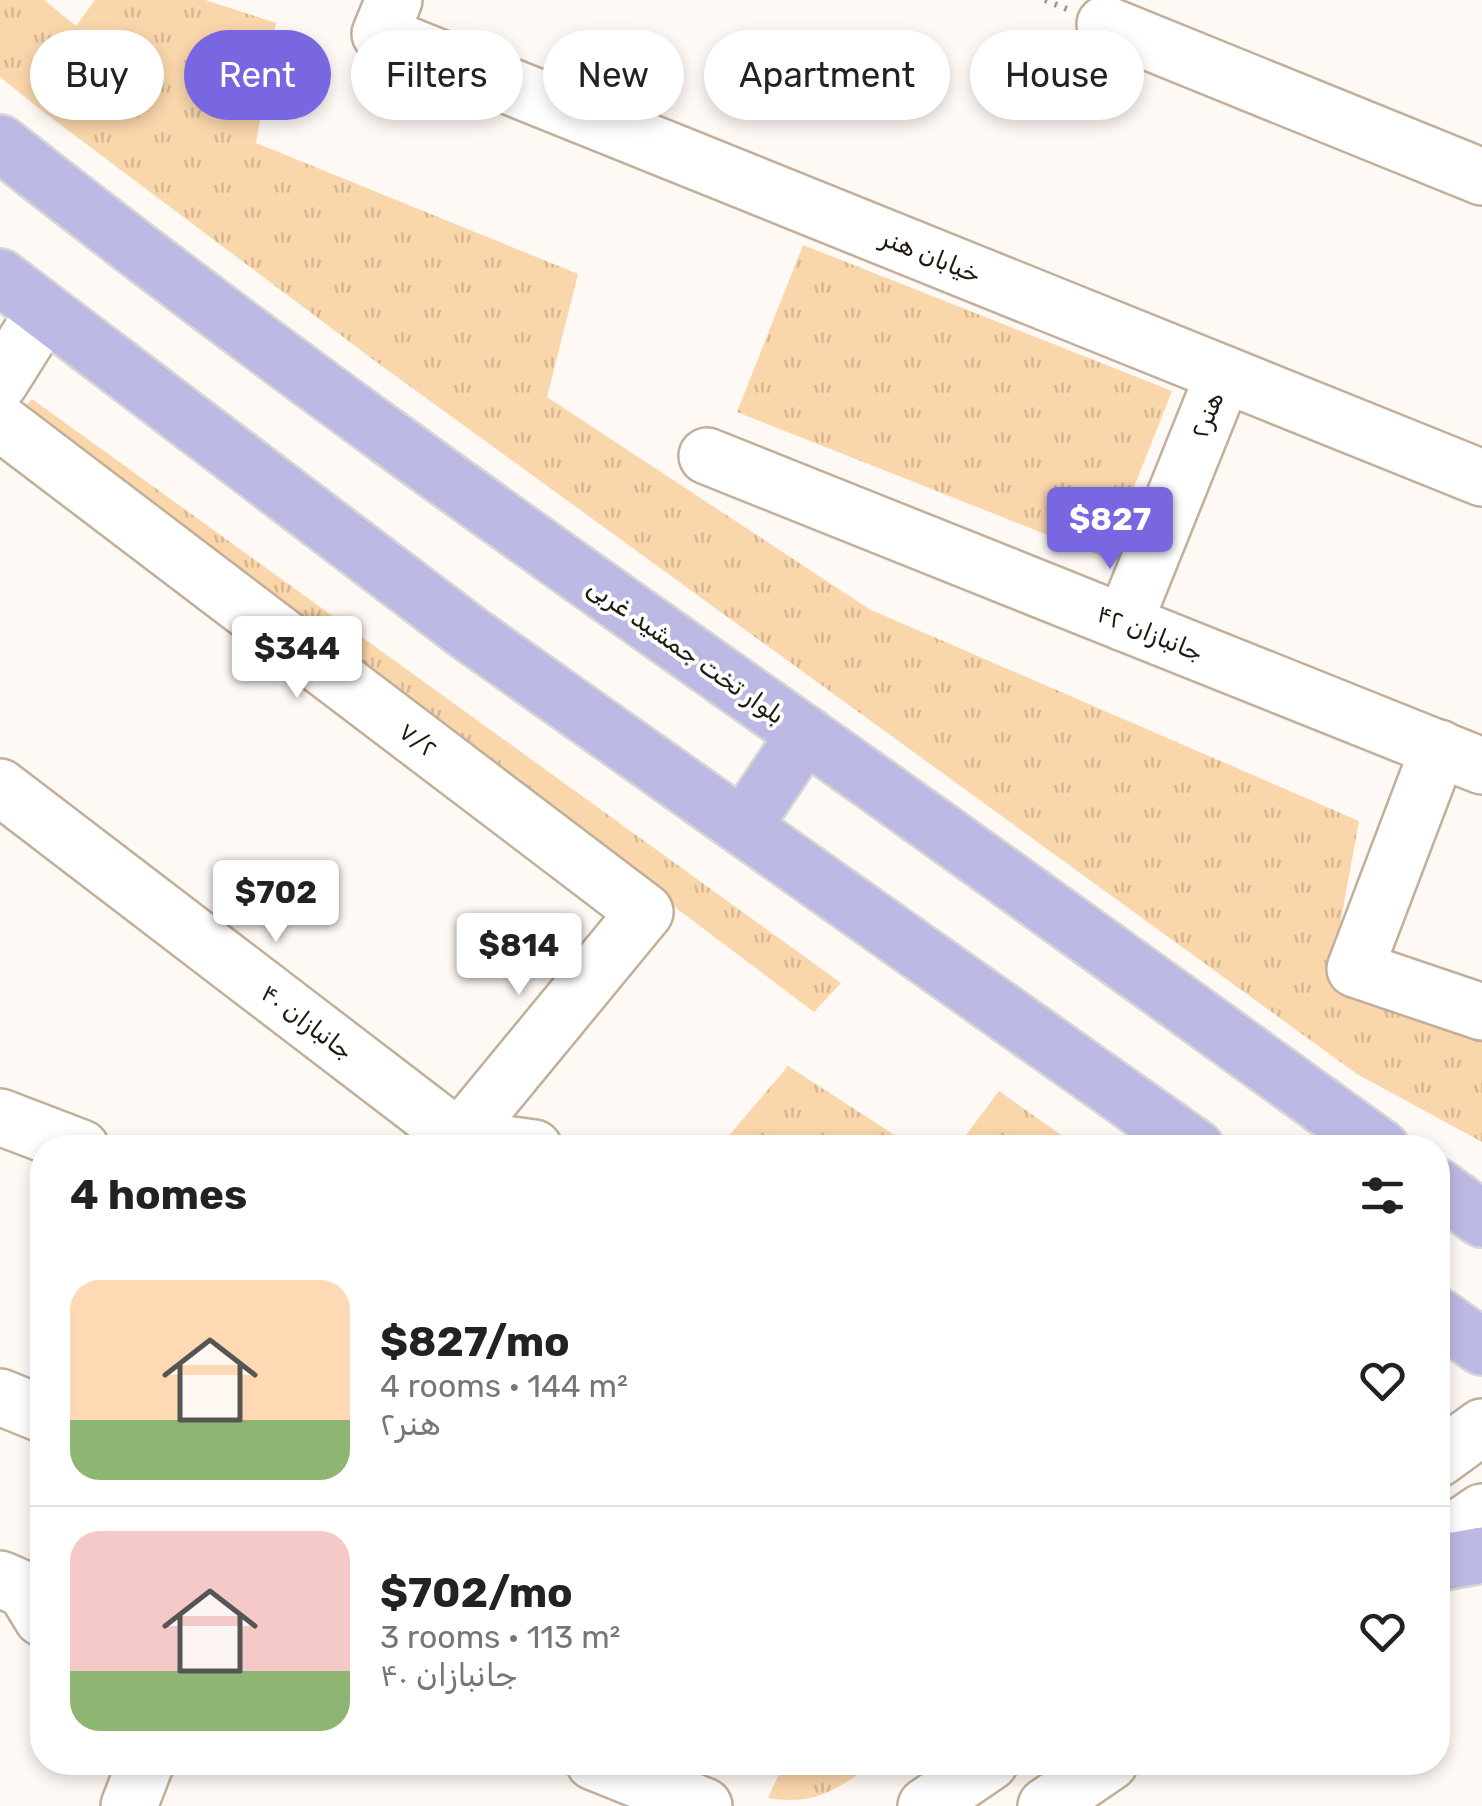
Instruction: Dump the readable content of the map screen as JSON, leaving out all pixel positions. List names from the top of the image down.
{
  "streets": {
    "main road": ["بلوار تخت جمشید غربی"],
    "street": [
      "خیابان هنر",
      "هنر۲",
      "۴۲ جانبازان",
      "۷/۲",
      "۴۰ جانبازان"
    ]
  },
  "crossings": [
    ["خیابان هنر", "هنر۲"],
    ["هنر۲", "۴۲ جانبازان"]
  ],
  "page": {
    "chip": [
      "Buy",
      "Rent",
      "Filters",
      "New",
      "Apartment",
      "House"
    ],
    "price": [
      "$827",
      "$344",
      "$702",
      "$814"
    ],
    "heading": "4 homes",
    "list": [
      {
        "name": "$827/mo",
        "note": "4 rooms · 144 m² · هنر۲"
      },
      {
        "name": "$702/mo",
        "note": "3 rooms · 113 m² · ۴۰ جانبازان"
      }
    ]
  }
}
